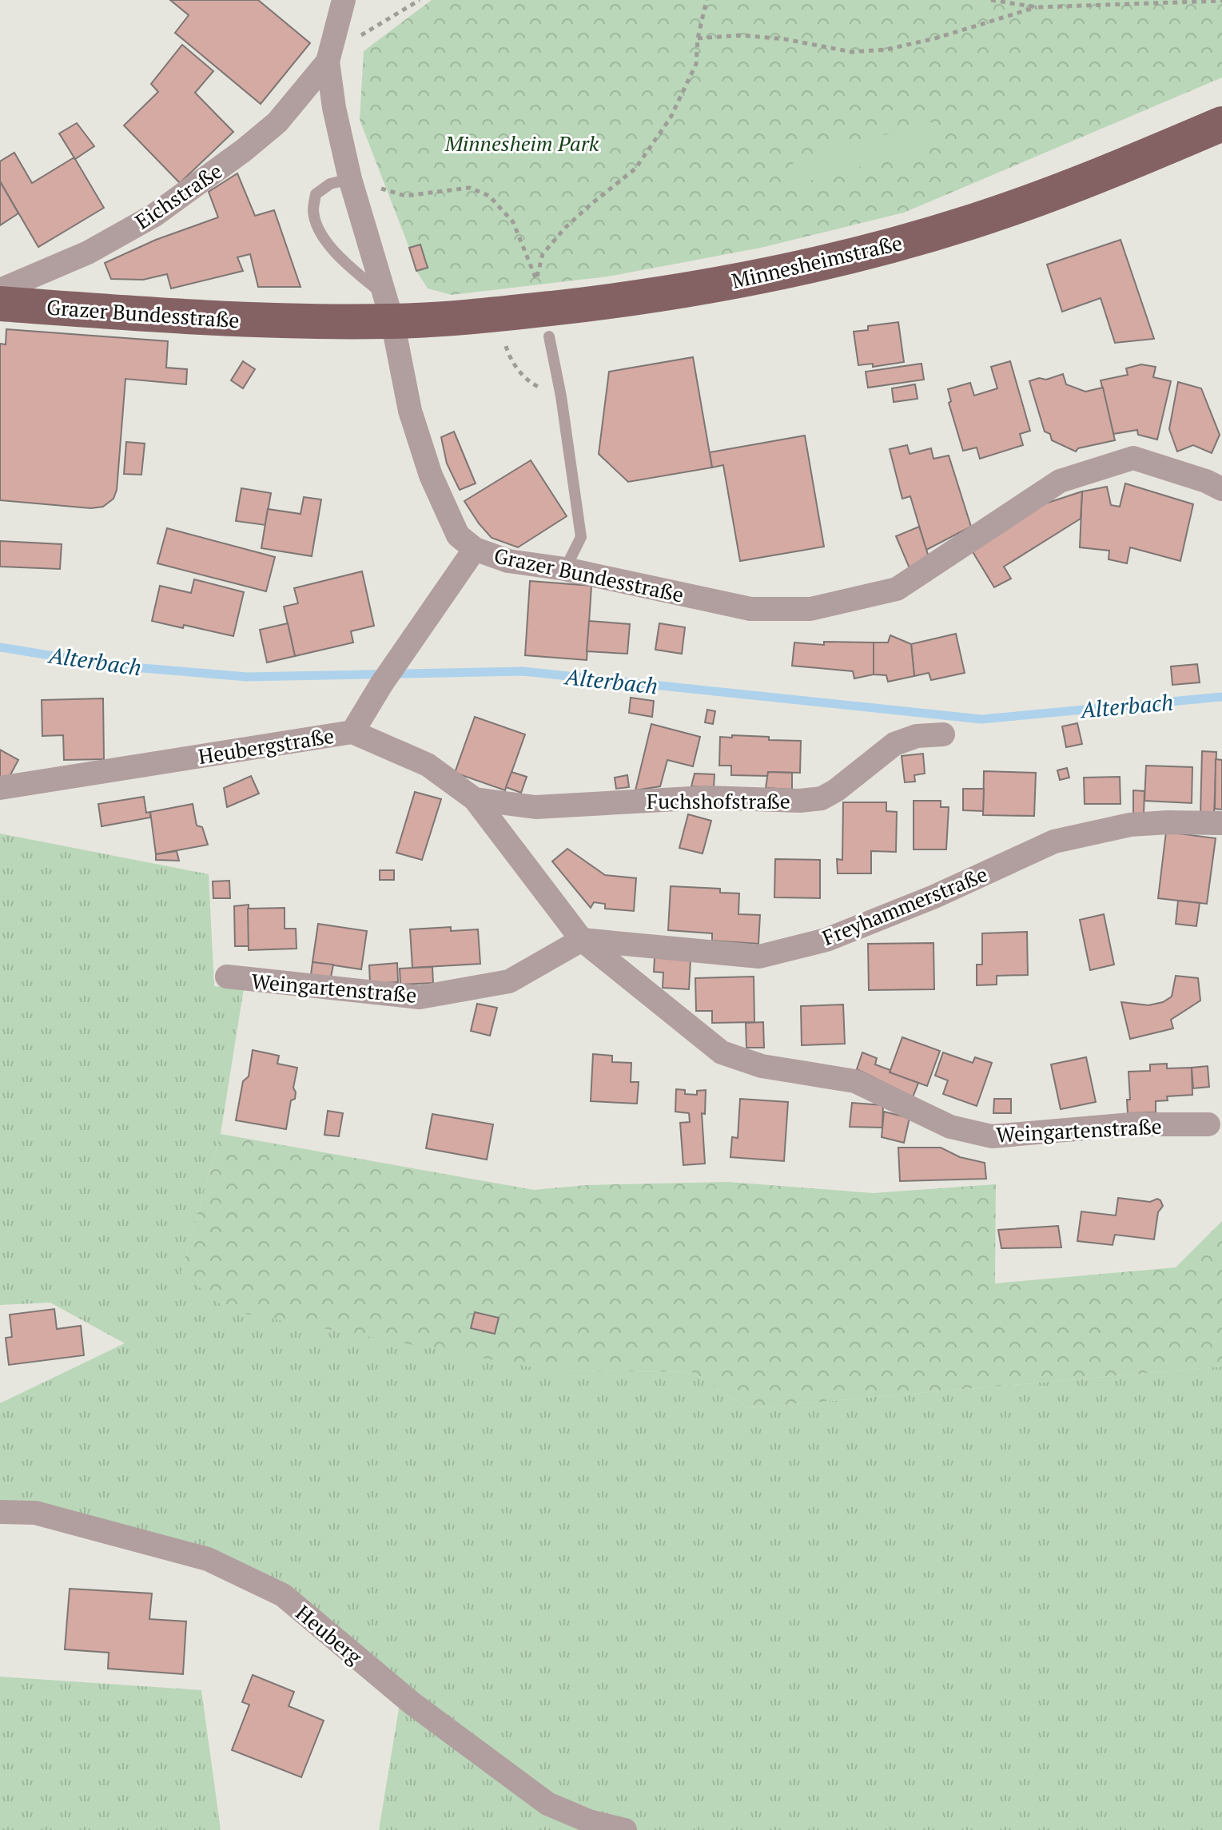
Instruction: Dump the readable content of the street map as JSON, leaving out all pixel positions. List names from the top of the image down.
{
  "streets": {
    "main road": ["Minnesheimstraße", "Grazer Bundesstraße"],
    "street": [
      "Eichstraße",
      "Heubergstraße",
      "Fuchshofstraße",
      "Freyhammerstraße",
      "Weingartenstraße",
      "Heuberg"
    ]
  },
  "crossings": [
    ["Eichstraße", "Minnesheimstraße"],
    ["Eichstraße", "Grazer Bundesstraße"],
    ["Minnesheimstraße", "Grazer Bundesstraße"],
    ["Grazer Bundesstraße", "Heubergstraße"],
    ["Heubergstraße", "Weingartenstraße"],
    ["Fuchshofstraße", "Weingartenstraße"],
    ["Freyhammerstraße", "Weingartenstraße"]
  ],
  "water": ["Alterbach"],
  "parks": ["Minnesheim Park"]
}
